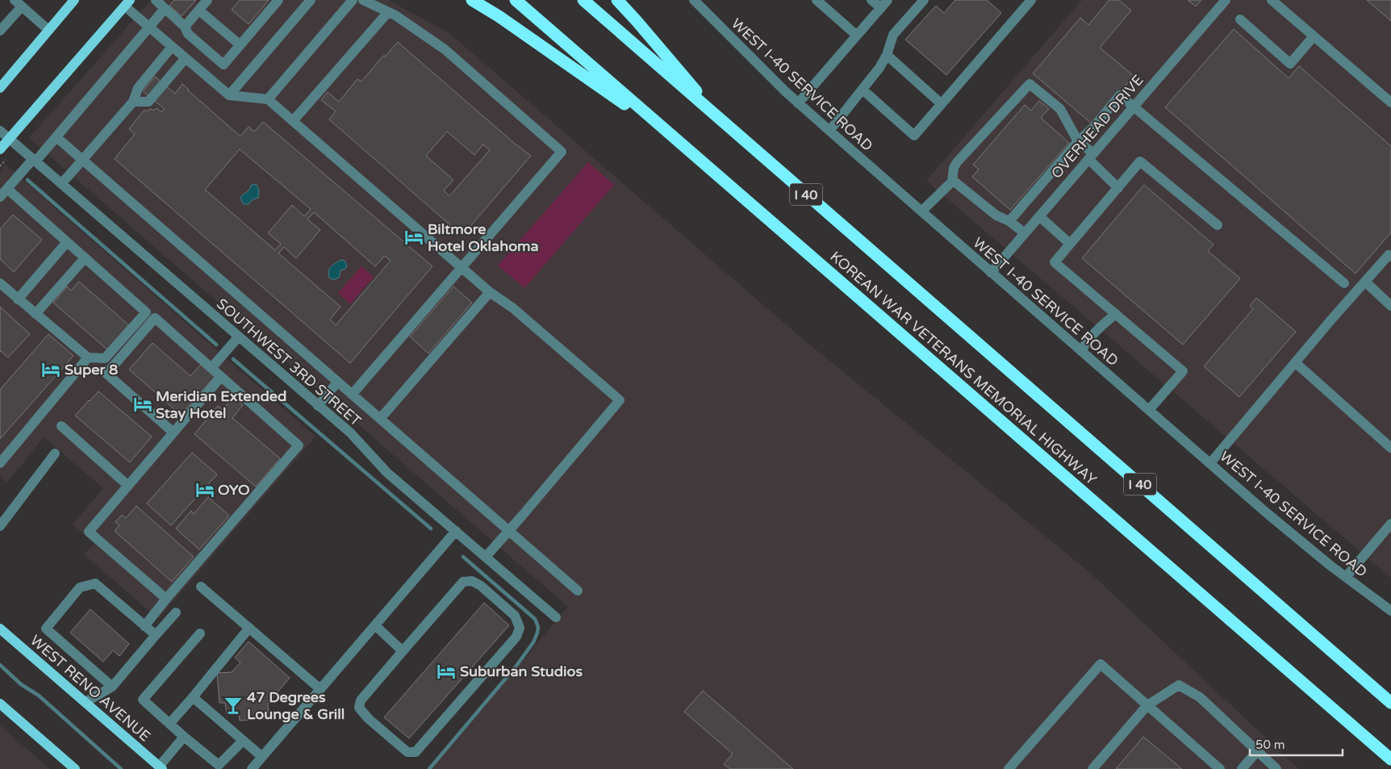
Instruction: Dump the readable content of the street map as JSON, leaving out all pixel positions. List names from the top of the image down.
{
  "streets": {
    "highway": ["I 40", "KOREAN WAR VETERANS MEMORIAL HIGHWAY"],
    "main road": ["WEST RENO AVENUE"],
    "street": ["WEST I-40 SERVICE ROAD", "OVERHEAD DRIVE", "SOUTHWEST 3RD STREET"]
  },
  "crossings": [
    ["WEST I-40 SERVICE ROAD", "OVERHEAD DRIVE"]
  ],
  "places": {
    "hotel": [
      "Biltmore Hotel Oklahoma",
      "Super 8",
      "Meridian Extended Stay Hotel",
      "OYO",
      "Suburban Studios"
    ],
    "bar": ["47 Degrees Lounge & Grill"]
  },
  "scale_bar": "50 m"
}
